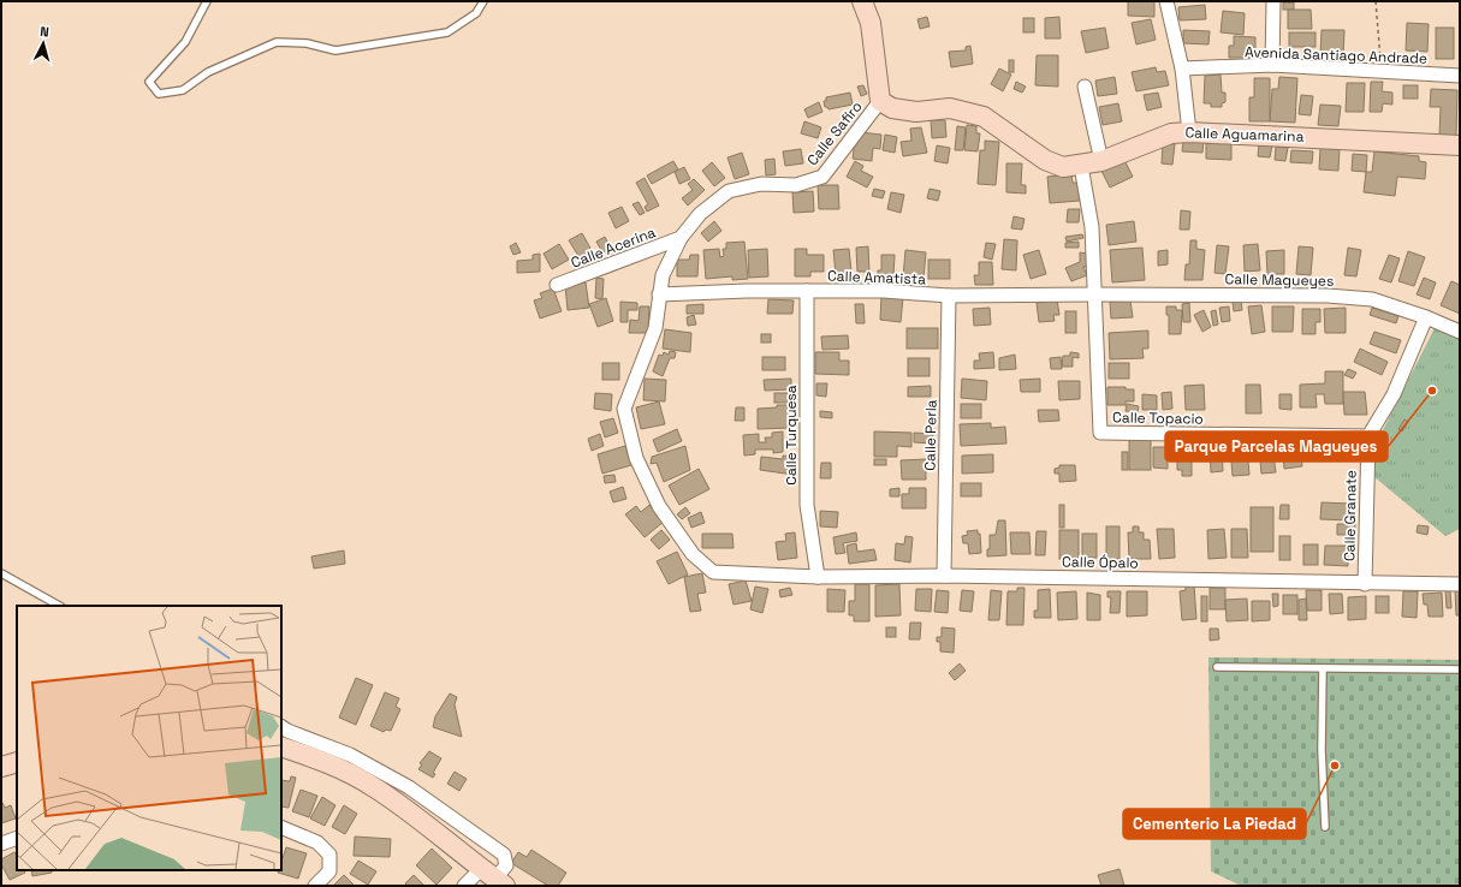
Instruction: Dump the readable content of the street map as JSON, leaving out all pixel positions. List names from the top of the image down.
{
  "streets": {
    "street": [
      "Avenida Santiago Andrade",
      "Calle Safiro",
      "Calle Aguamarina",
      "Calle Acerina",
      "Calle Amatista",
      "Calle Magueyes",
      "Calle Topacio",
      "Calle Turquesa",
      "Calle Perla",
      "Calle Granate",
      "Calle Ópalo"
    ]
  },
  "crossings": [
    ["Calle Safiro", "Calle Aguamarina"],
    ["Calle Safiro", "Calle Acerina"],
    ["Calle Safiro", "Calle Amatista"],
    ["Calle Safiro", "Calle Ópalo"],
    ["Calle Aguamarina", "Calle Topacio"],
    ["Calle Amatista", "Calle Magueyes"],
    ["Calle Amatista", "Calle Topacio"],
    ["Calle Amatista", "Calle Turquesa"],
    ["Calle Amatista", "Calle Perla"],
    ["Calle Magueyes", "Calle Topacio"],
    ["Calle Magueyes", "Calle Granate"],
    ["Calle Topacio", "Calle Granate"],
    ["Calle Turquesa", "Calle Ópalo"],
    ["Calle Perla", "Calle Ópalo"],
    ["Calle Granate", "Calle Ópalo"]
  ],
  "places": ["Parque Parcelas Magueyes", "Cementerio La Piedad"],
  "north": "top"
}
